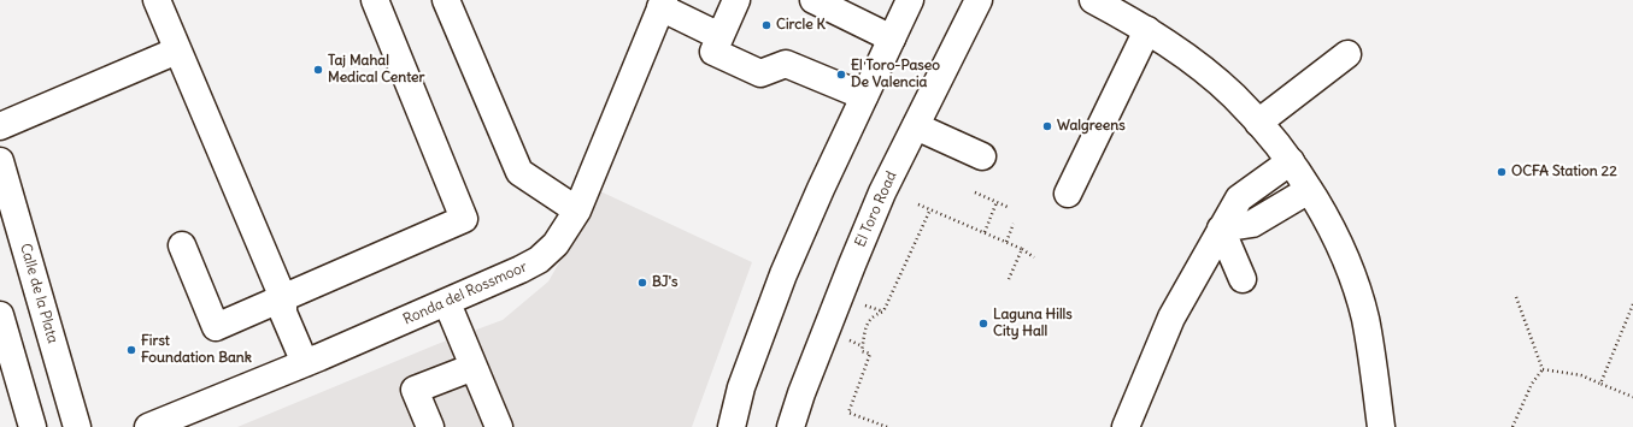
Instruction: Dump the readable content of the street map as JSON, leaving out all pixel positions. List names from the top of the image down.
{
  "streets": {
    "main road": ["El Toro Road", "Calle de la Plata", "Ronda del Rossmoor"]
  },
  "places": [
    "Circle K",
    "Taj Mahal Medical Center",
    "El Toro-Paseo De Valencia",
    "Walgreens",
    "OCFA Station 22",
    "BJ's",
    "Laguna Hills City Hall",
    "First Foundation Bank"
  ]
}
